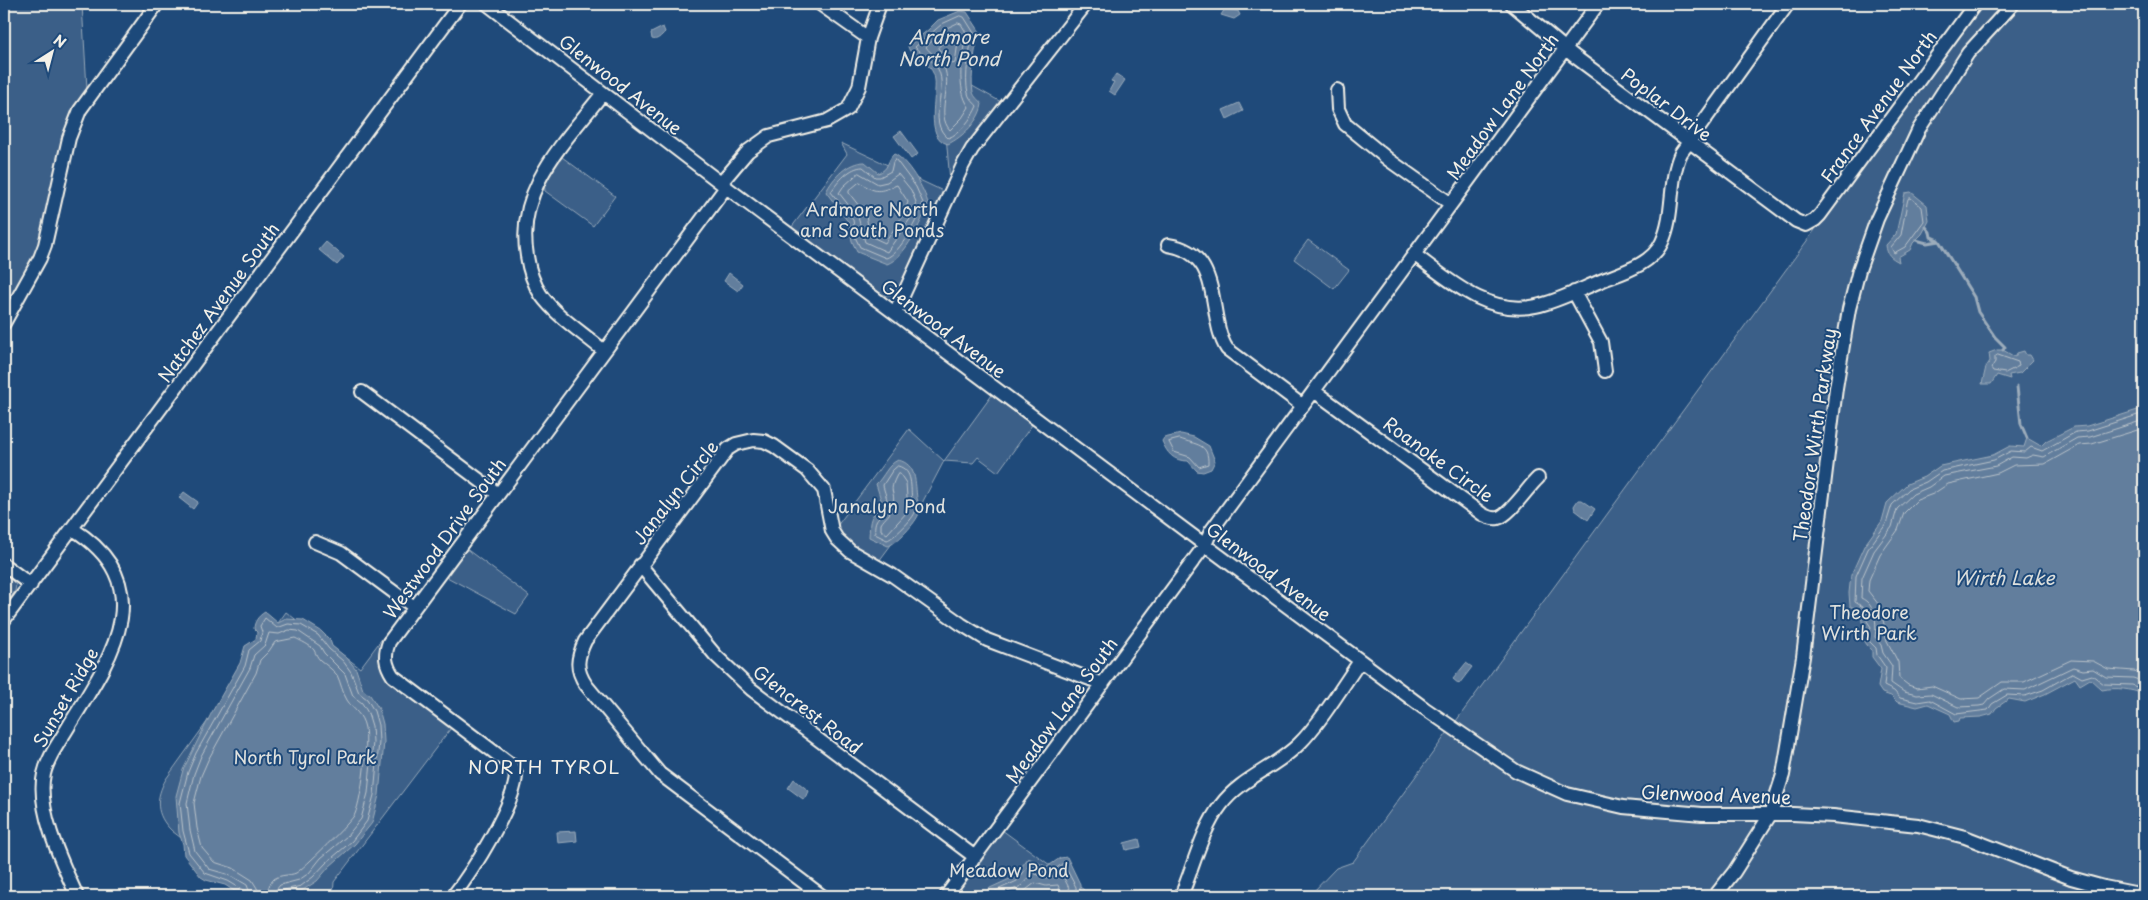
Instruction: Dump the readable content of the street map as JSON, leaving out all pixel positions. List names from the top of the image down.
{
  "streets": {
    "street": [
      "Glenwood Avenue",
      "Poplar Drive",
      "Meadow Lane North",
      "France Avenue North",
      "Natchez Avenue South",
      "Theodore Wirth Parkway",
      "Roanoke Circle",
      "Janalyn Circle",
      "Westwood Drive South",
      "Sunset Ridge",
      "Glencrest Road",
      "Meadow Lane South"
    ]
  },
  "crossings": [
    ["Glenwood Avenue", "Theodore Wirth Parkway"],
    ["Glenwood Avenue", "Westwood Drive South"],
    ["Glenwood Avenue", "Meadow Lane South"],
    ["Poplar Drive", "Meadow Lane North"],
    ["Poplar Drive", "France Avenue North"],
    ["Meadow Lane North", "Roanoke Circle"],
    ["Natchez Avenue South", "Sunset Ridge"],
    ["Janalyn Circle", "Glencrest Road"],
    ["Janalyn Circle", "Meadow Lane South"],
    ["Glencrest Road", "Meadow Lane South"]
  ],
  "districts": ["NORTH TYROL"],
  "water": ["Ardmore North Pond", "Wirth Lake"],
  "parks": [
    "Ardmore North and South Ponds",
    "Janalyn Pond",
    "Theodore Wirth Park",
    "North Tyrol Park",
    "Meadow Pond"
  ],
  "north": "top right"
}
